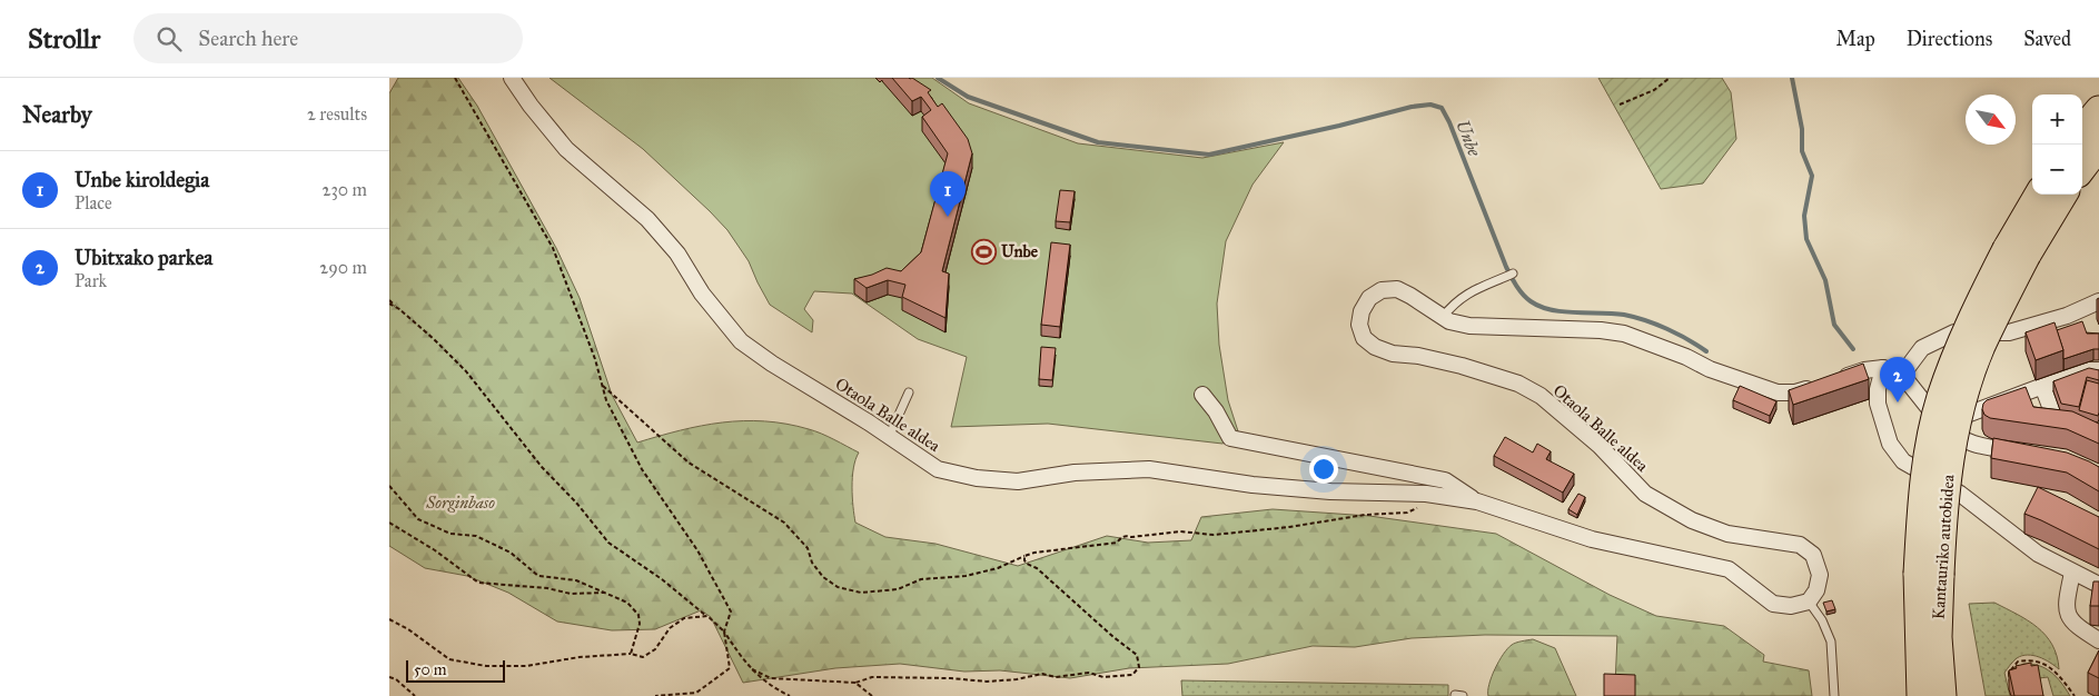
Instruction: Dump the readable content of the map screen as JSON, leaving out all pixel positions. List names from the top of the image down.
{
  "streets": {
    "highway": ["Kantauriko autobidea"],
    "street": ["Otaola Balle aldea"]
  },
  "water": ["Unbe"],
  "parks": ["Sorginbaso"],
  "places": {
    "sports": ["Unbe"]
  },
  "scale_bar": "50 m",
  "north": "bottom right",
  "page": {
    "header": "Strollr",
    "search": "Search here",
    "nav": ["Map", "Directions", "Saved"],
    "heading": ["Nearby", "2 results"],
    "map_buttons": ["+", "−"],
    "list": [
      {
        "mark": "1",
        "name": "Unbe kiroldegia",
        "note": "Place",
        "value": "230 m"
      },
      {
        "mark": "2",
        "name": "Ubitxako parkea",
        "note": "Park",
        "value": "290 m"
      }
    ],
    "pins": ["1", "2"],
    "scale": "50 m"
  }
}
